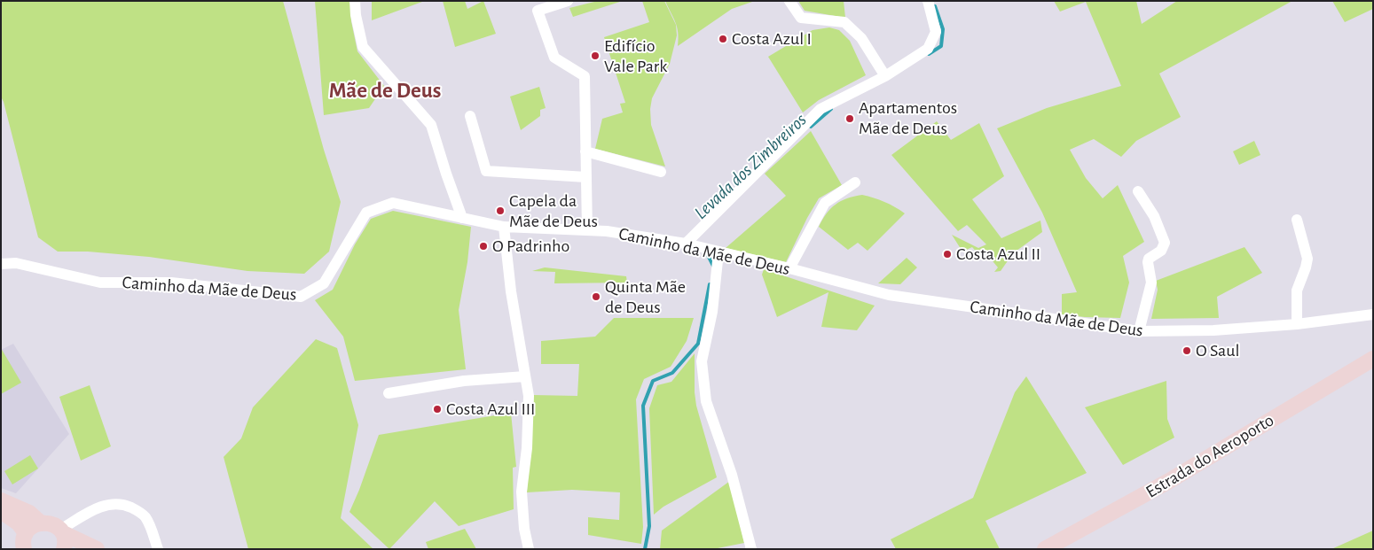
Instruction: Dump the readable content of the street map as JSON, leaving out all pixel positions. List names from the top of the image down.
{
  "streets": {
    "main road": ["Estrada do Aeroporto"],
    "street": ["Caminho da Mãe de Deus"]
  },
  "districts": ["Mãe de Deus"],
  "water": ["Levada dos Zimbreiros"],
  "places": [
    "Costa Azul I",
    "Edifício Vale Park",
    "Apartamentos Mãe de Deus",
    "Capela da Mãe de Deus",
    "O Padrinho",
    "Costa Azul II",
    "Quinta Mãe de Deus",
    "O Saul",
    "Costa Azul III"
  ]
}
